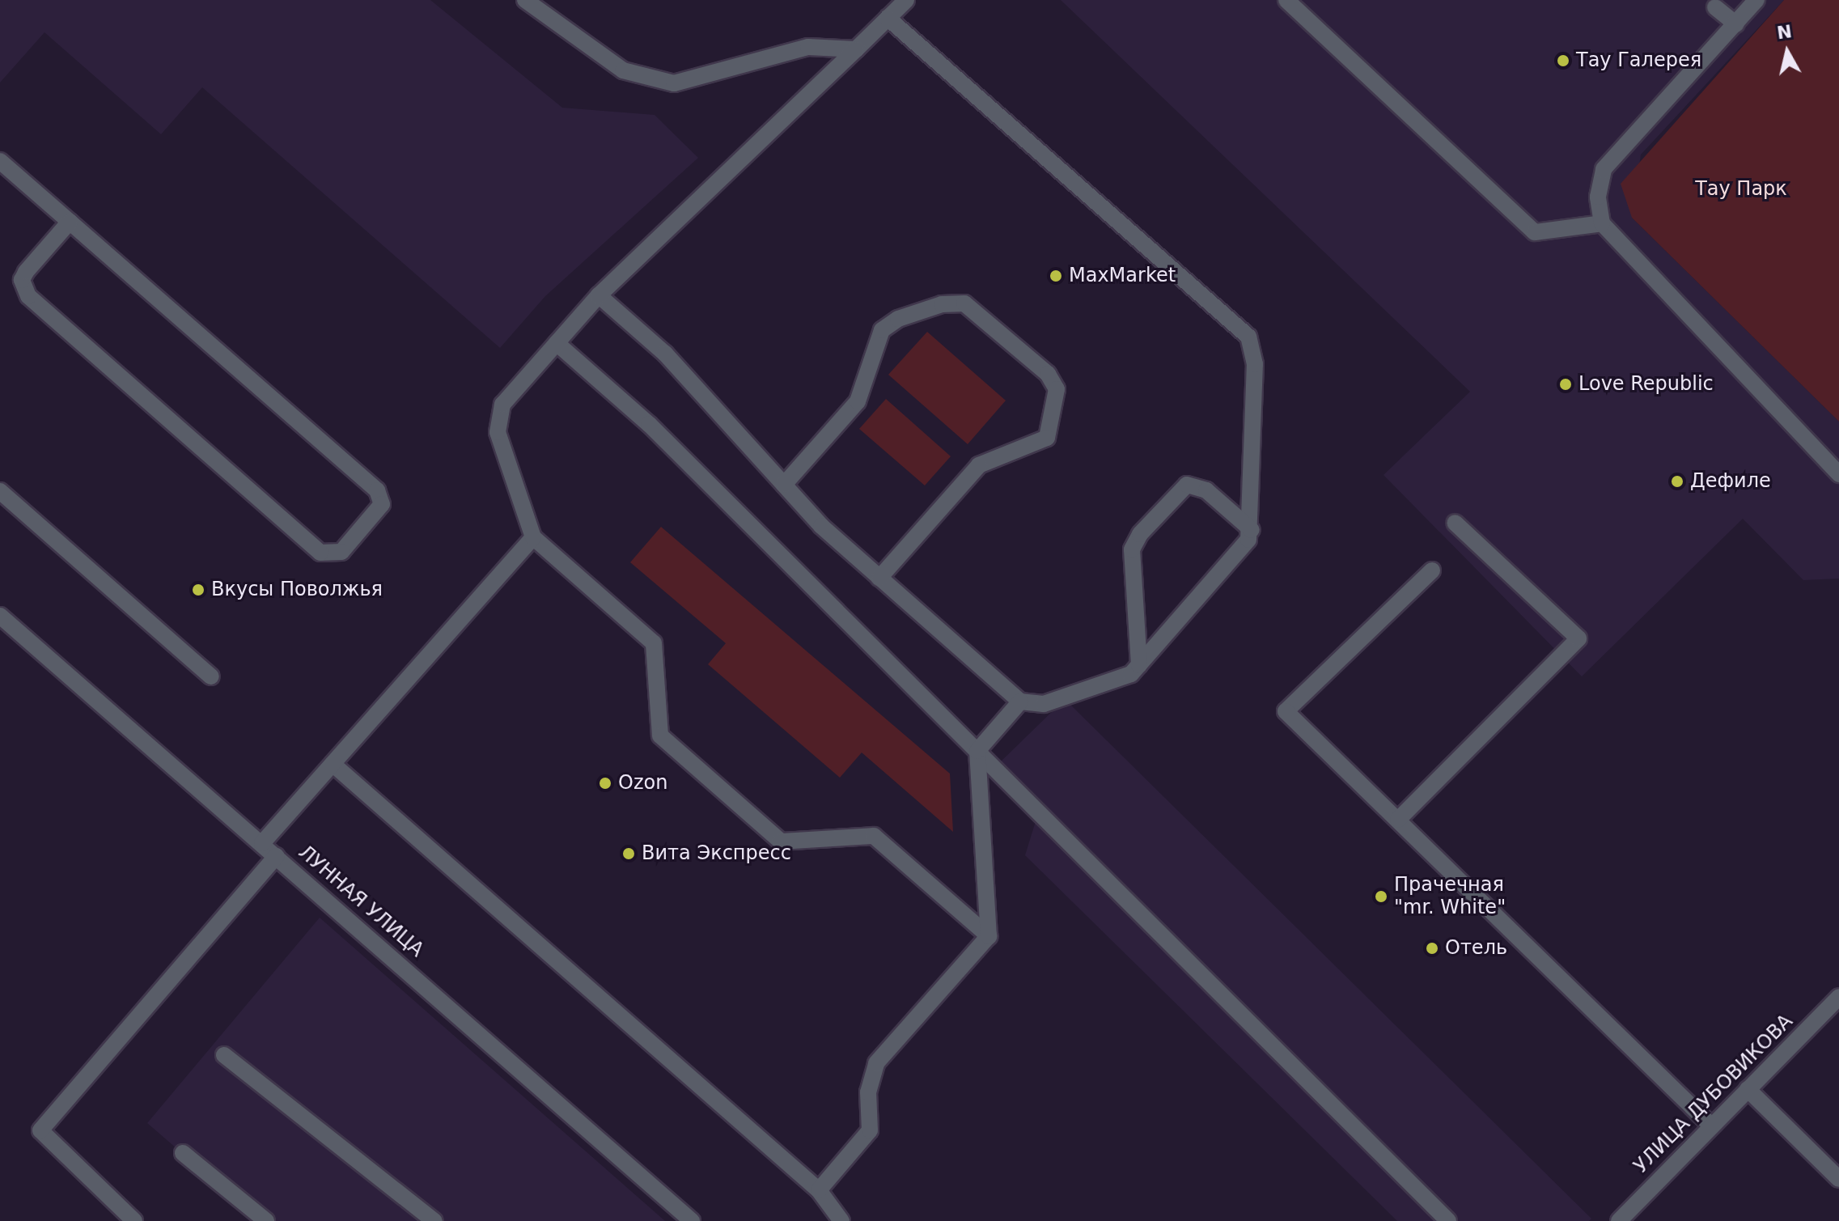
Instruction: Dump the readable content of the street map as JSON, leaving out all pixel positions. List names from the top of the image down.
{
  "streets": {
    "street": ["ЛУННАЯ УЛИЦА", "УЛИЦА ДУБОВИКОВА"]
  },
  "parks": ["Тау Парк"],
  "places": [
    "Тау Галерея",
    "MaxMarket",
    "Love Republic",
    "Дефиле",
    "Вкусы Поволжья",
    "Ozon",
    "Вита Экспресс",
    "Прачечная \"mr. White\"",
    "Отель"
  ],
  "north": "top"
}
